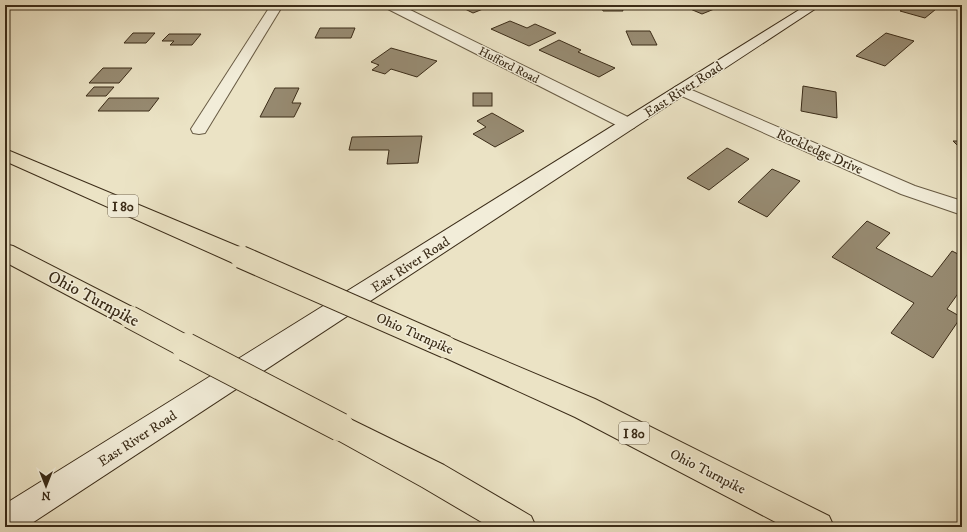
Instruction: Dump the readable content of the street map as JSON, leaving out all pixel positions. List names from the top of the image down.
{
  "streets": {
    "highway": ["I 80", "Ohio Turnpike"],
    "main road": ["Hufford Road", "East River Road", "Rockledge Drive"]
  },
  "crossings": [
    ["Hufford Road", "East River Road"],
    ["East River Road", "Rockledge Drive"]
  ],
  "north": "bottom"
}
